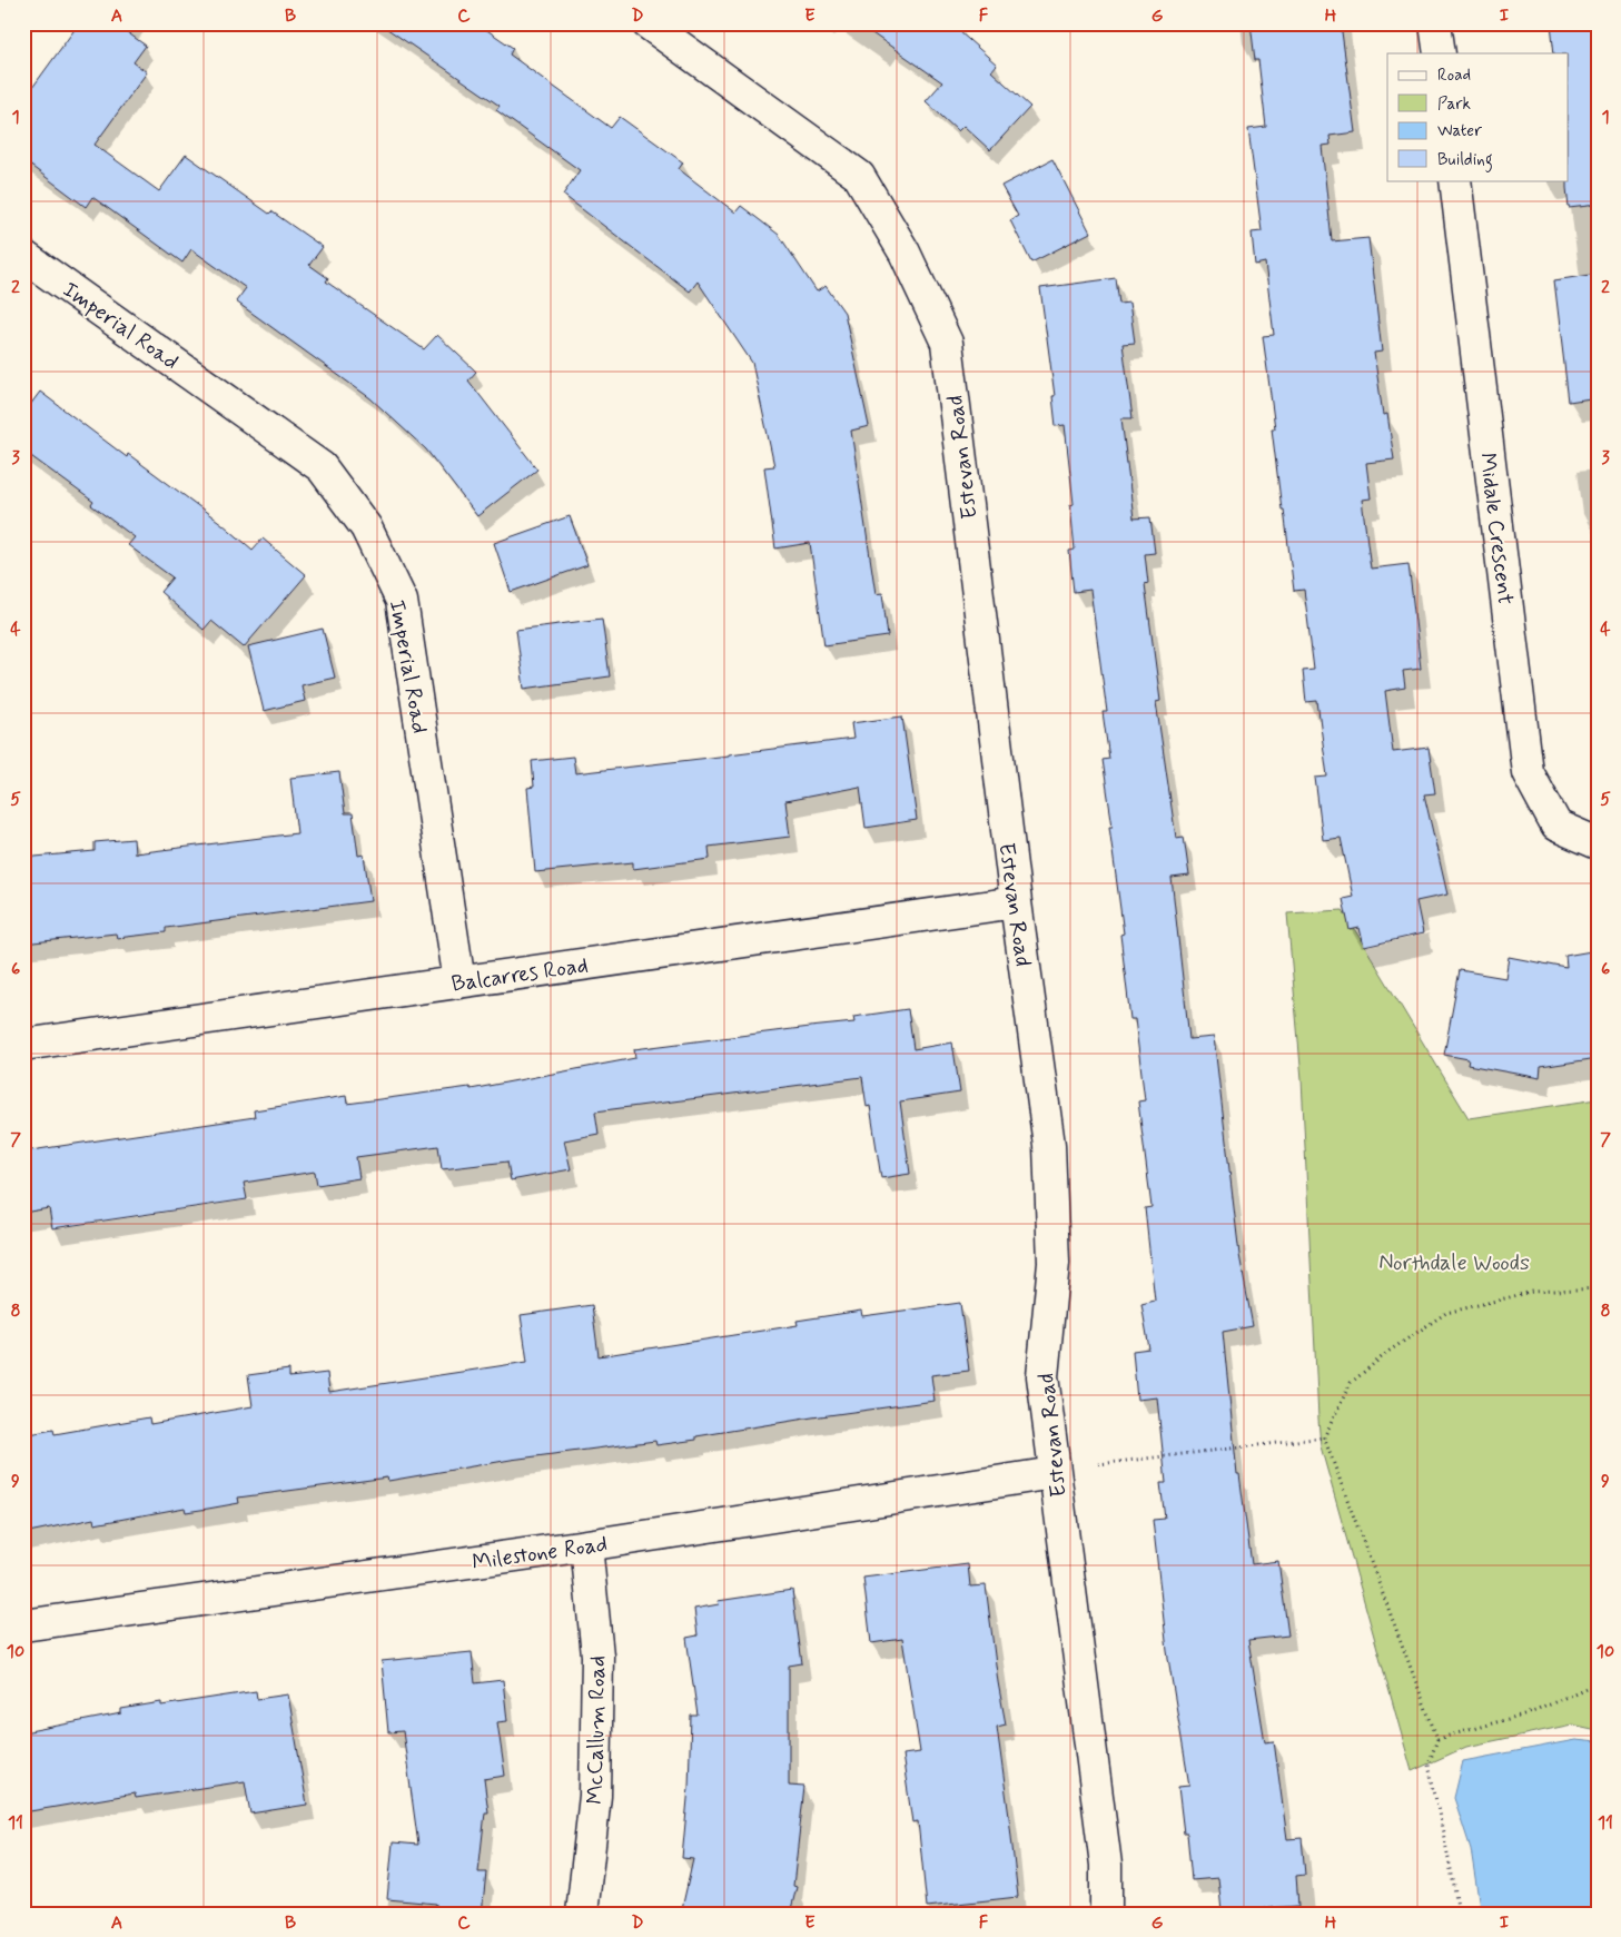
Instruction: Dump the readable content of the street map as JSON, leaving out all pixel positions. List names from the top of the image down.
{
  "streets": {
    "street": [
      "Imperial Road",
      "Estevan Road",
      "Midale Crescent",
      "Balcarres Road",
      "Milestone Road",
      "McCallum Road"
    ]
  },
  "crossings": [
    ["Imperial Road", "Balcarres Road"],
    ["Estevan Road", "Balcarres Road"],
    ["Estevan Road", "Milestone Road"],
    ["Milestone Road", "McCallum Road"]
  ],
  "parks": ["Northdale Woods"],
  "legend": [
    "Road",
    "Park",
    "Water",
    "Building"
  ],
  "grid": {
    "columns": [
      "A",
      "B",
      "C",
      "D",
      "E",
      "F",
      "G",
      "H",
      "I"
    ],
    "rows": [
      "1",
      "2",
      "3",
      "4",
      "5",
      "6",
      "7",
      "8",
      "9",
      "10",
      "11"
    ]
  }
}
